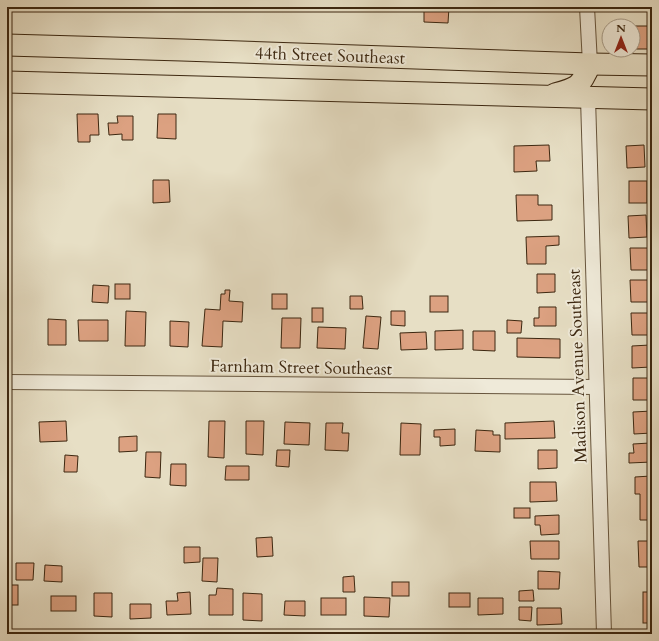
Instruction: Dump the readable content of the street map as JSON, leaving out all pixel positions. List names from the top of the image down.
{
  "streets": {
    "main road": ["44th Street Southeast"],
    "street": ["Madison Avenue Southeast", "Farnham Street Southeast"]
  },
  "crossings": [
    ["44th Street Southeast", "Madison Avenue Southeast"],
    ["Madison Avenue Southeast", "Farnham Street Southeast"]
  ],
  "north": "top"
}
